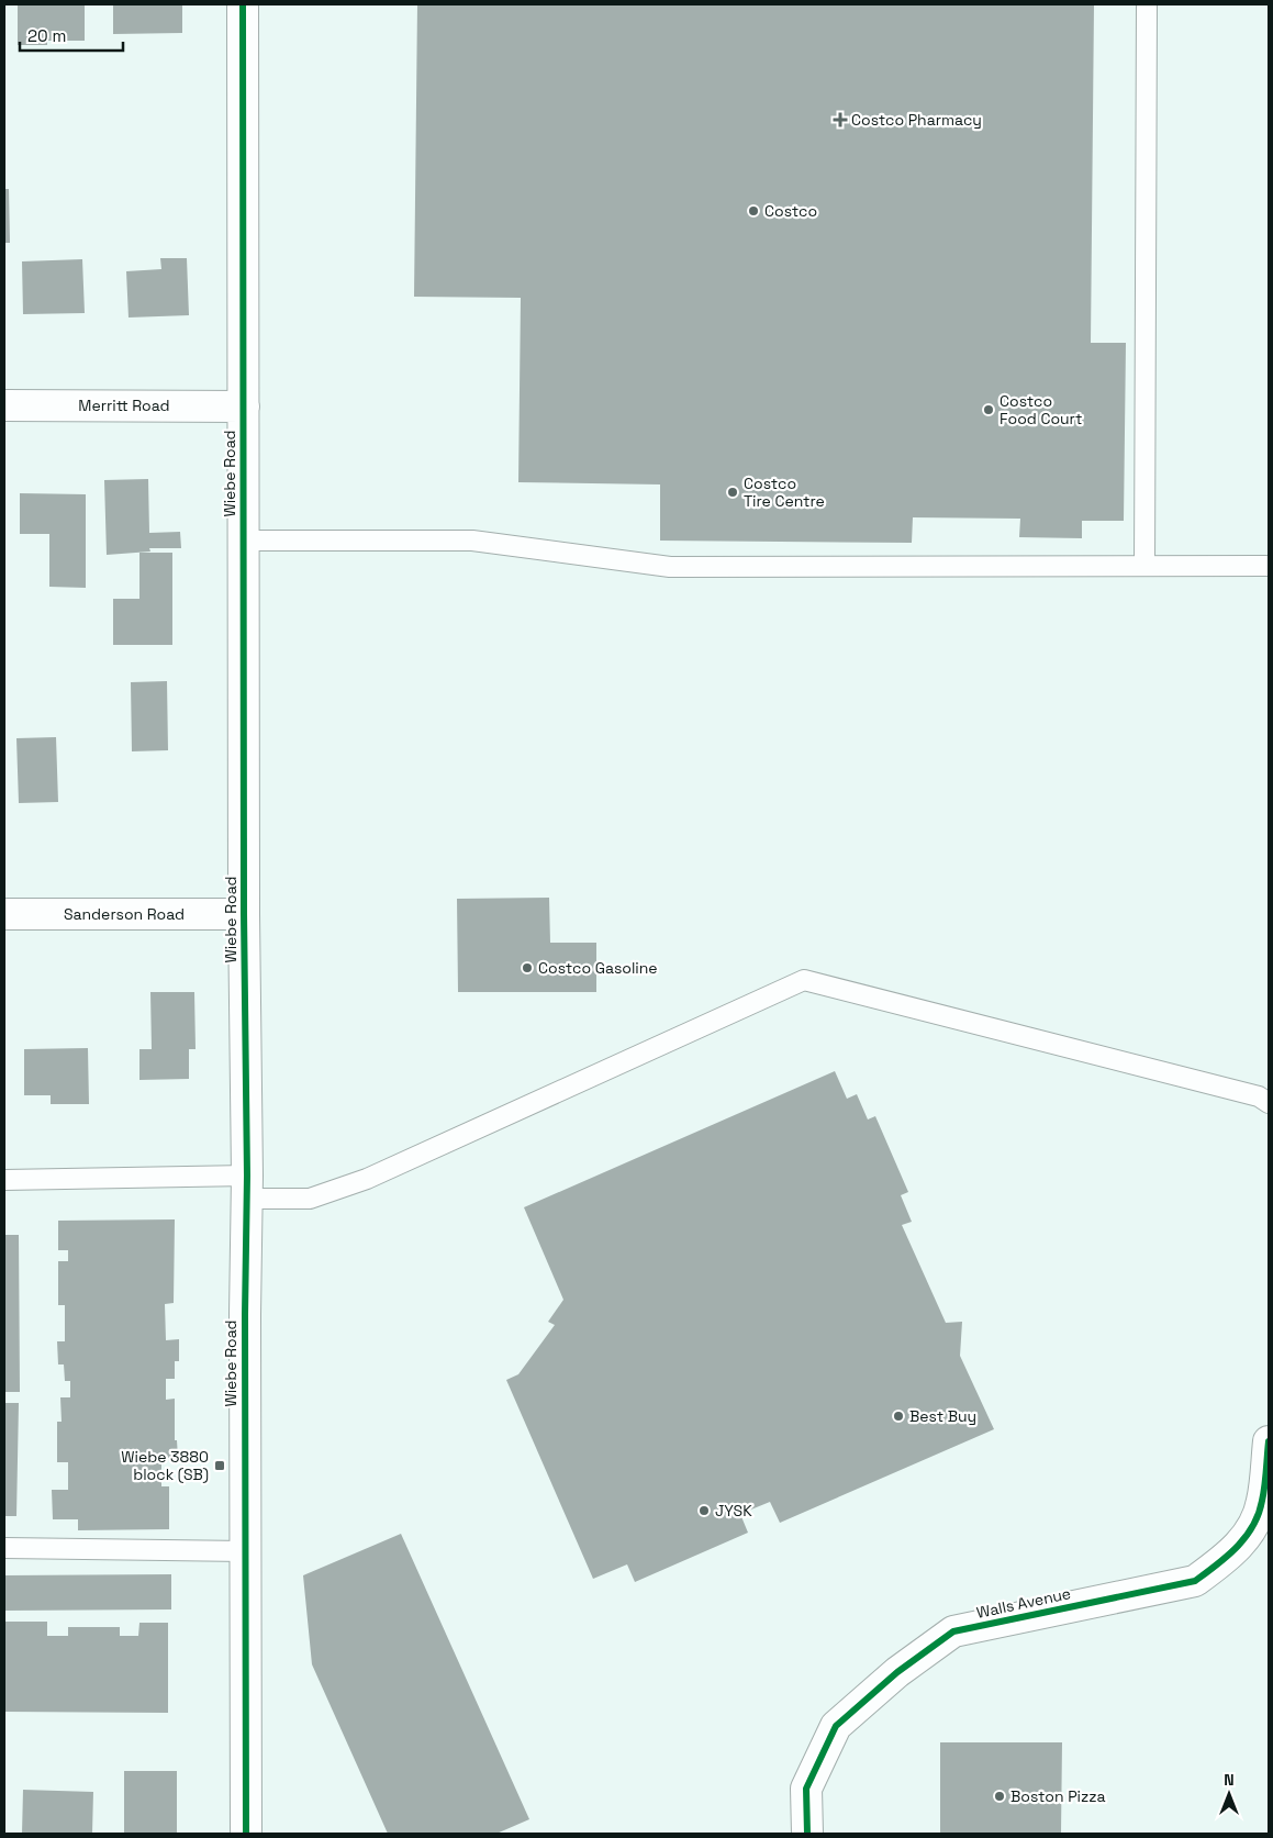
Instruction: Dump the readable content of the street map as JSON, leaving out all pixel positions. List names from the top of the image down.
{
  "streets": {
    "street": [
      "Merritt Road",
      "Wiebe Road",
      "Sanderson Road",
      "Walls Avenue"
    ]
  },
  "crossings": [
    ["Merritt Road", "Wiebe Road"],
    ["Wiebe Road", "Sanderson Road"]
  ],
  "places": {
    "health": ["Costco Pharmacy"],
    "other": [
      "Costco",
      "Costco Food Court",
      "Costco Tire Centre",
      "Costco Gasoline",
      "Best Buy",
      "JYSK",
      "Boston Pizza"
    ],
    "transit": ["Wiebe 3880 block (SB)"]
  },
  "scale_bar": "20 m",
  "north": "top"
}
